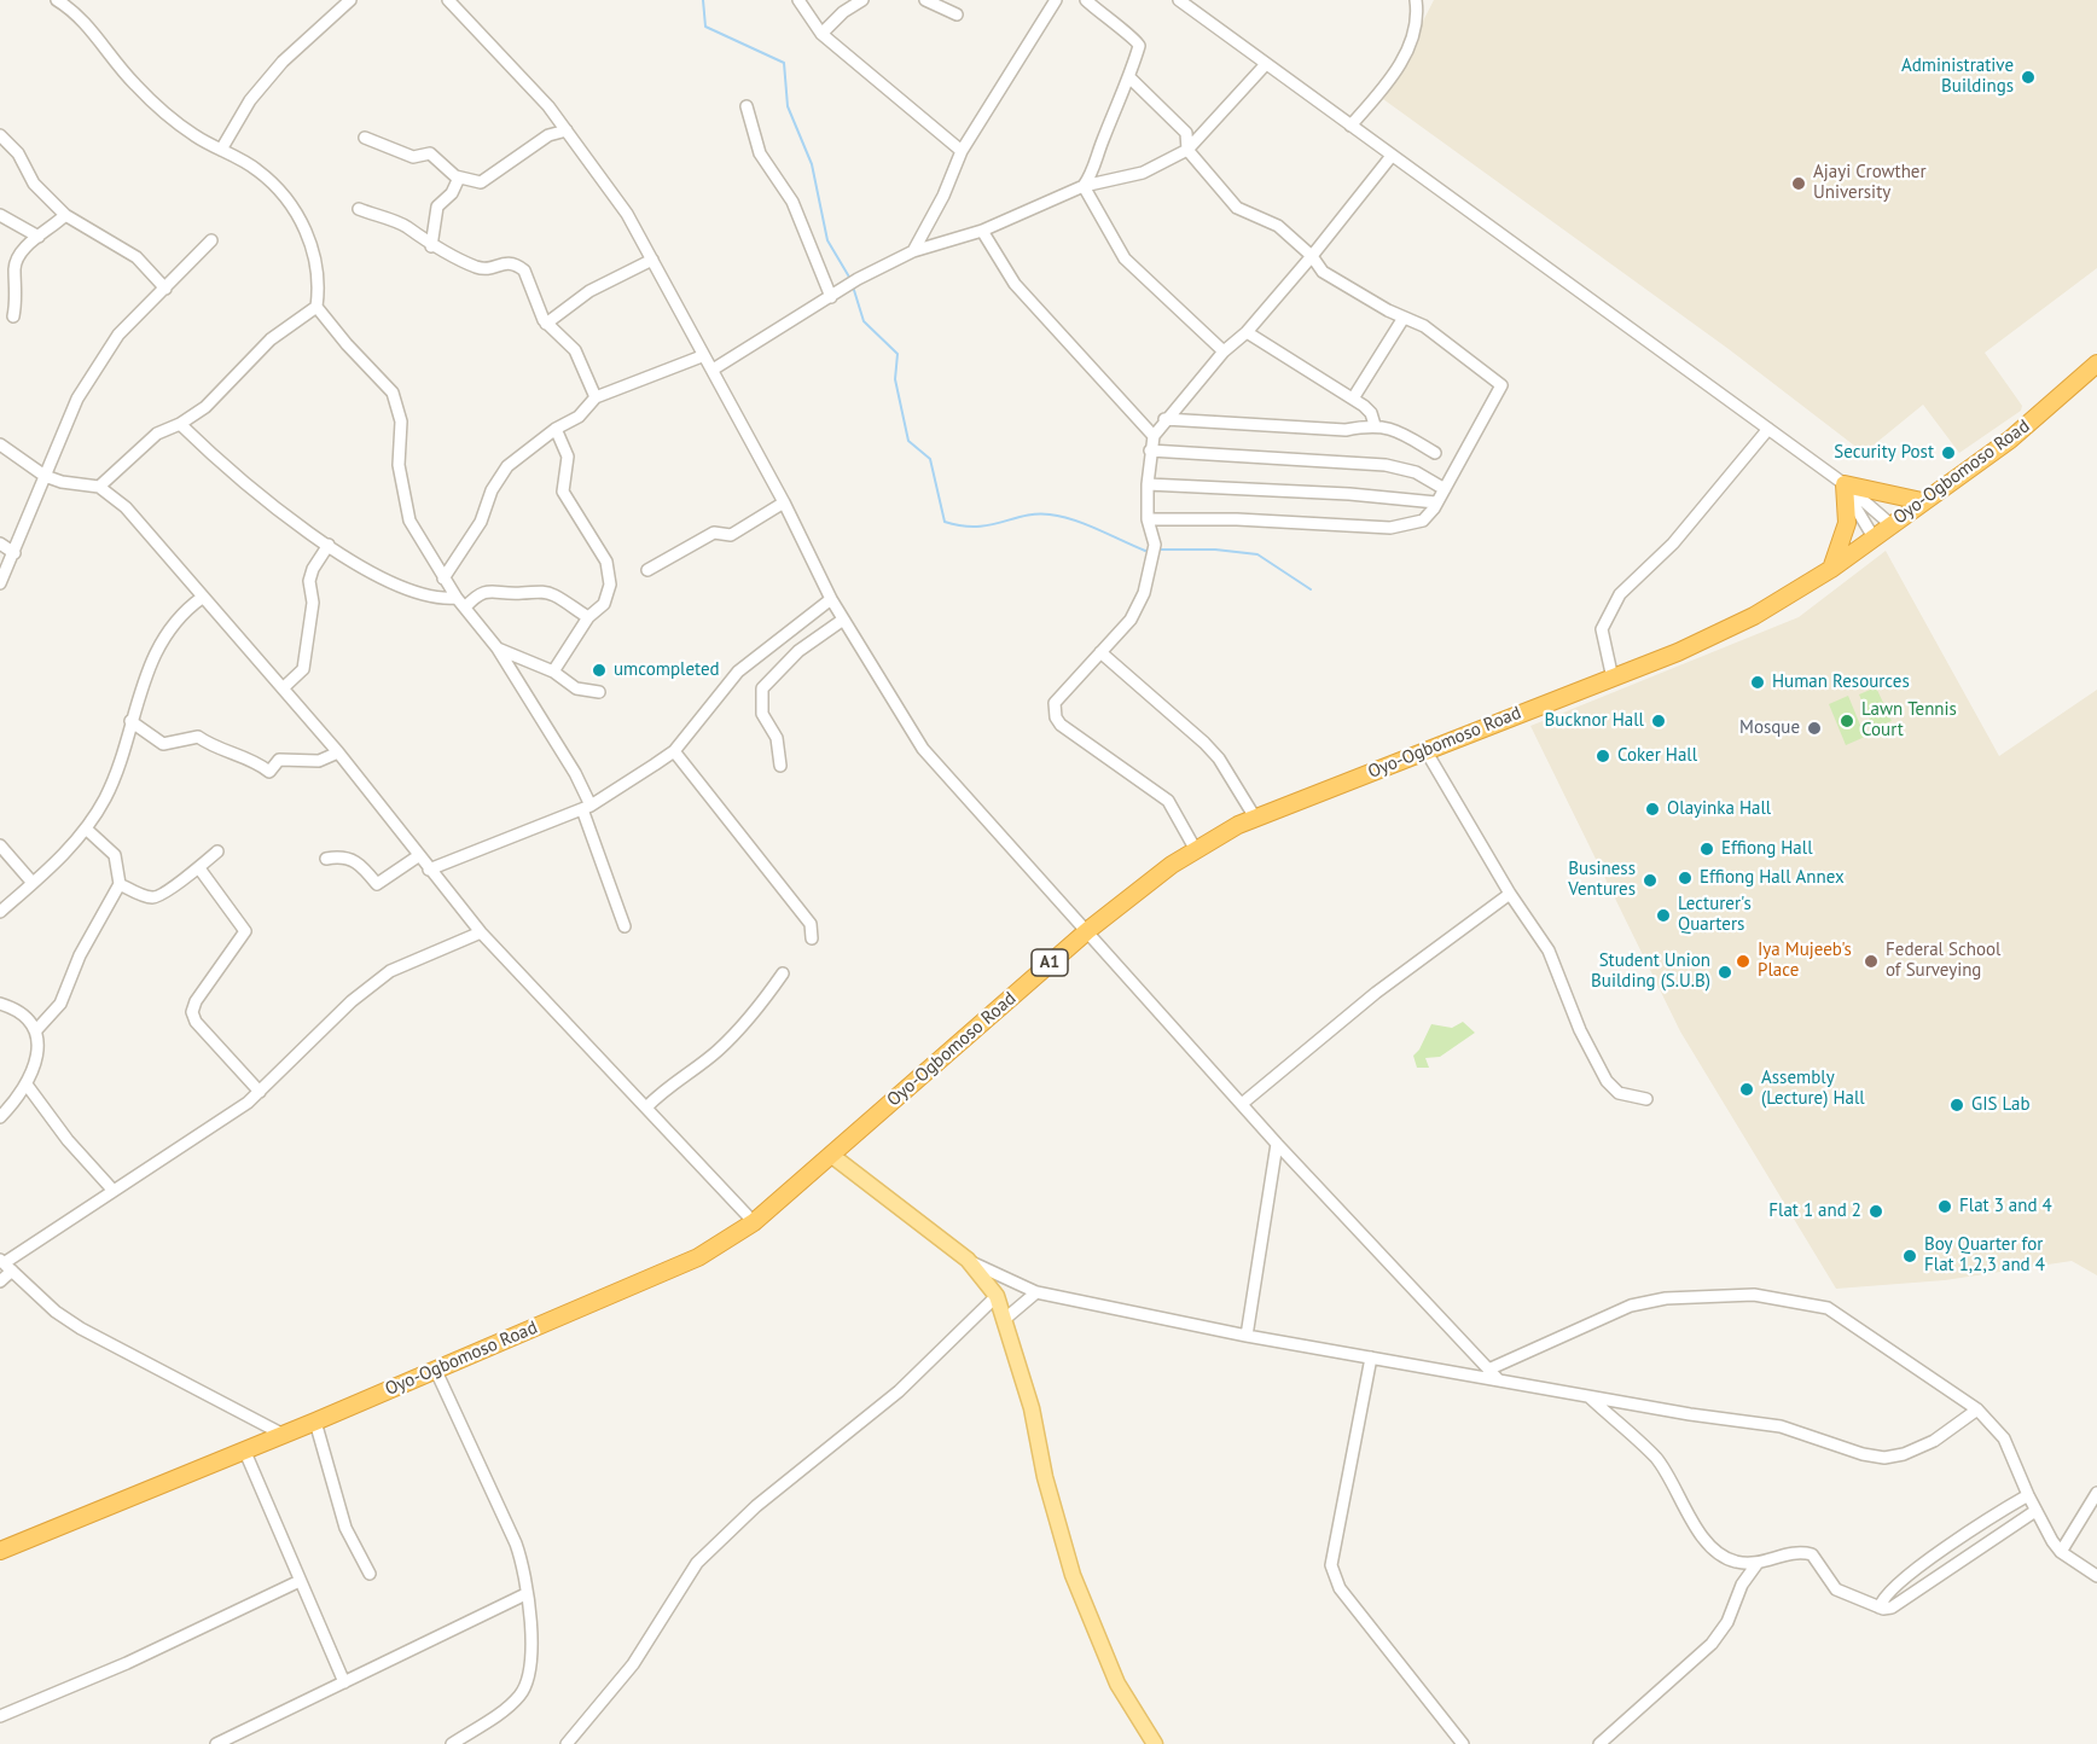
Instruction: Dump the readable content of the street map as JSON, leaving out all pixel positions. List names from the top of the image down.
{
  "streets": {
    "highway": ["Oyo-Ogbomoso Road", "A1"]
  },
  "places": [
    "Administrative Buildings",
    "Ajayi Crowther University",
    "Security Post",
    "umcompleted",
    "Human Resources",
    "Bucknor Hall",
    "Lawn Tennis Court",
    "Mosque",
    "Coker Hall",
    "Olayinka Hall",
    "Effiong Hall",
    "Effiong Hall Annex",
    "Business Ventures",
    "Lecturer's Quarters",
    "Iya Mujeeb's Place",
    "Federal School of Surveying",
    "Student Union Building (S.U.B)",
    "Assembly (Lecture) Hall",
    "GIS Lab",
    "Flat 3 and 4",
    "Flat 1 and 2",
    "Boy Quarter for Flat 1,2,3 and 4"
  ]
}
